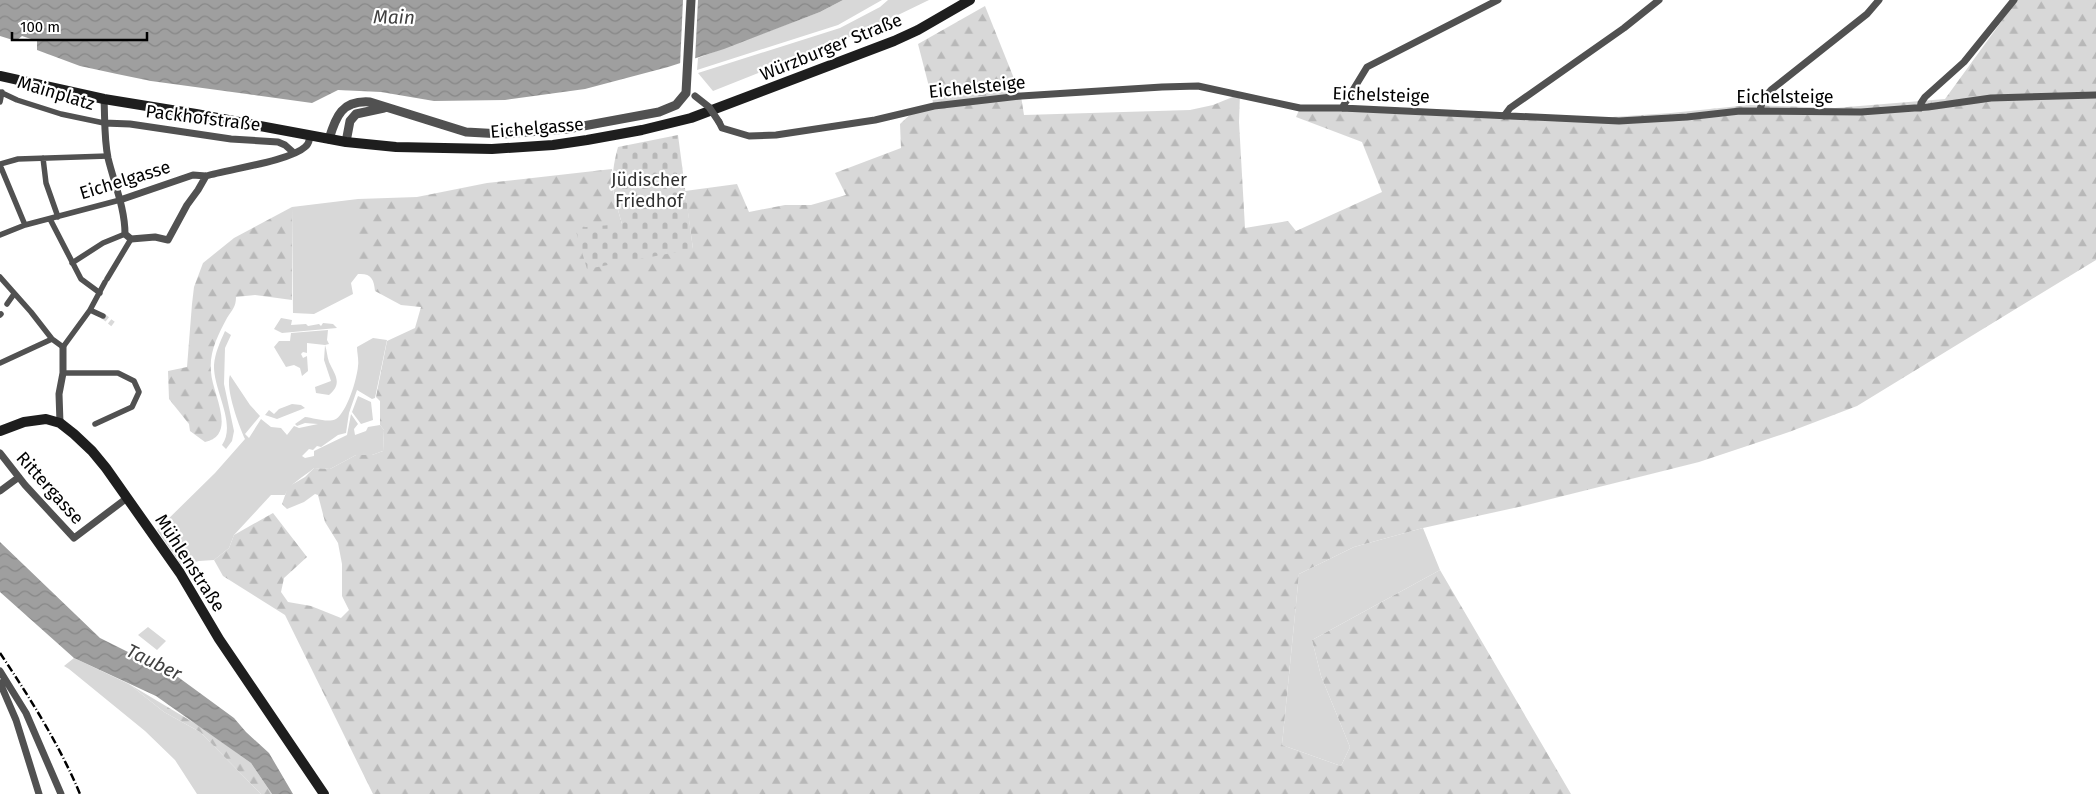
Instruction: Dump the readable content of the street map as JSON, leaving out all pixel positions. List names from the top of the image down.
{
  "streets": {
    "main road": ["Würzburger Straße", "Eichelgasse", "Mühlenstraße"],
    "street": [
      "Eichelsteige",
      "Mainplatz",
      "Packhofstraße",
      "Rittergasse"
    ]
  },
  "crossings": [
    ["Würzburger Straße", "Eichelgasse"],
    ["Mainplatz", "Packhofstraße"],
    ["Packhofstraße", "Eichelgasse"],
    ["Rittergasse", "Mühlenstraße"]
  ],
  "water": ["Main", "Tauber"],
  "parks": ["Jüdischer Friedhof"],
  "scale_bar": "100 m"
}
